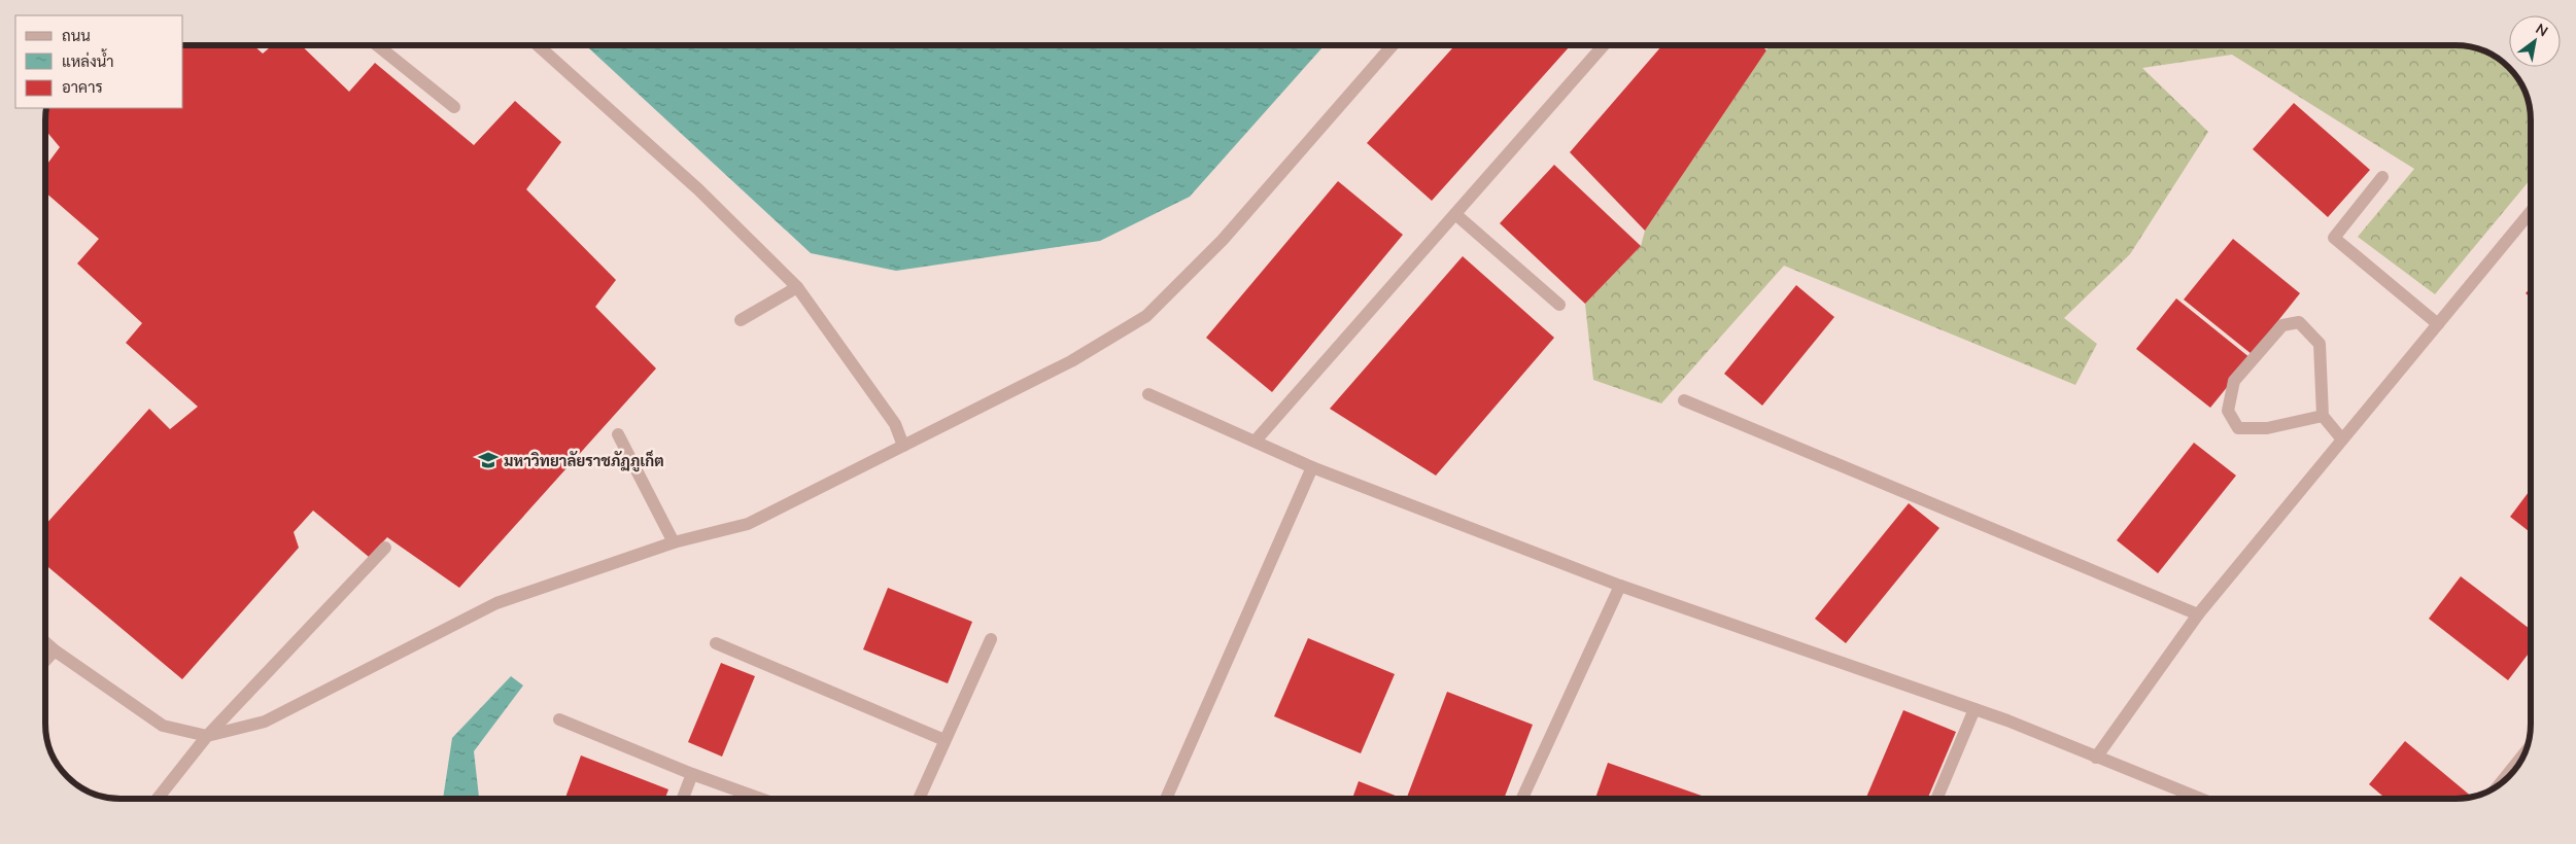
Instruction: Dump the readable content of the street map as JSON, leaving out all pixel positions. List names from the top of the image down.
{
  "places": {
    "school or university": ["มหาวิทยาลัยราชภัฏภูเก็ต"]
  },
  "legend": ["ถนน", "แหล่งน้ำ", "อาคาร"],
  "north": "top right"
}
